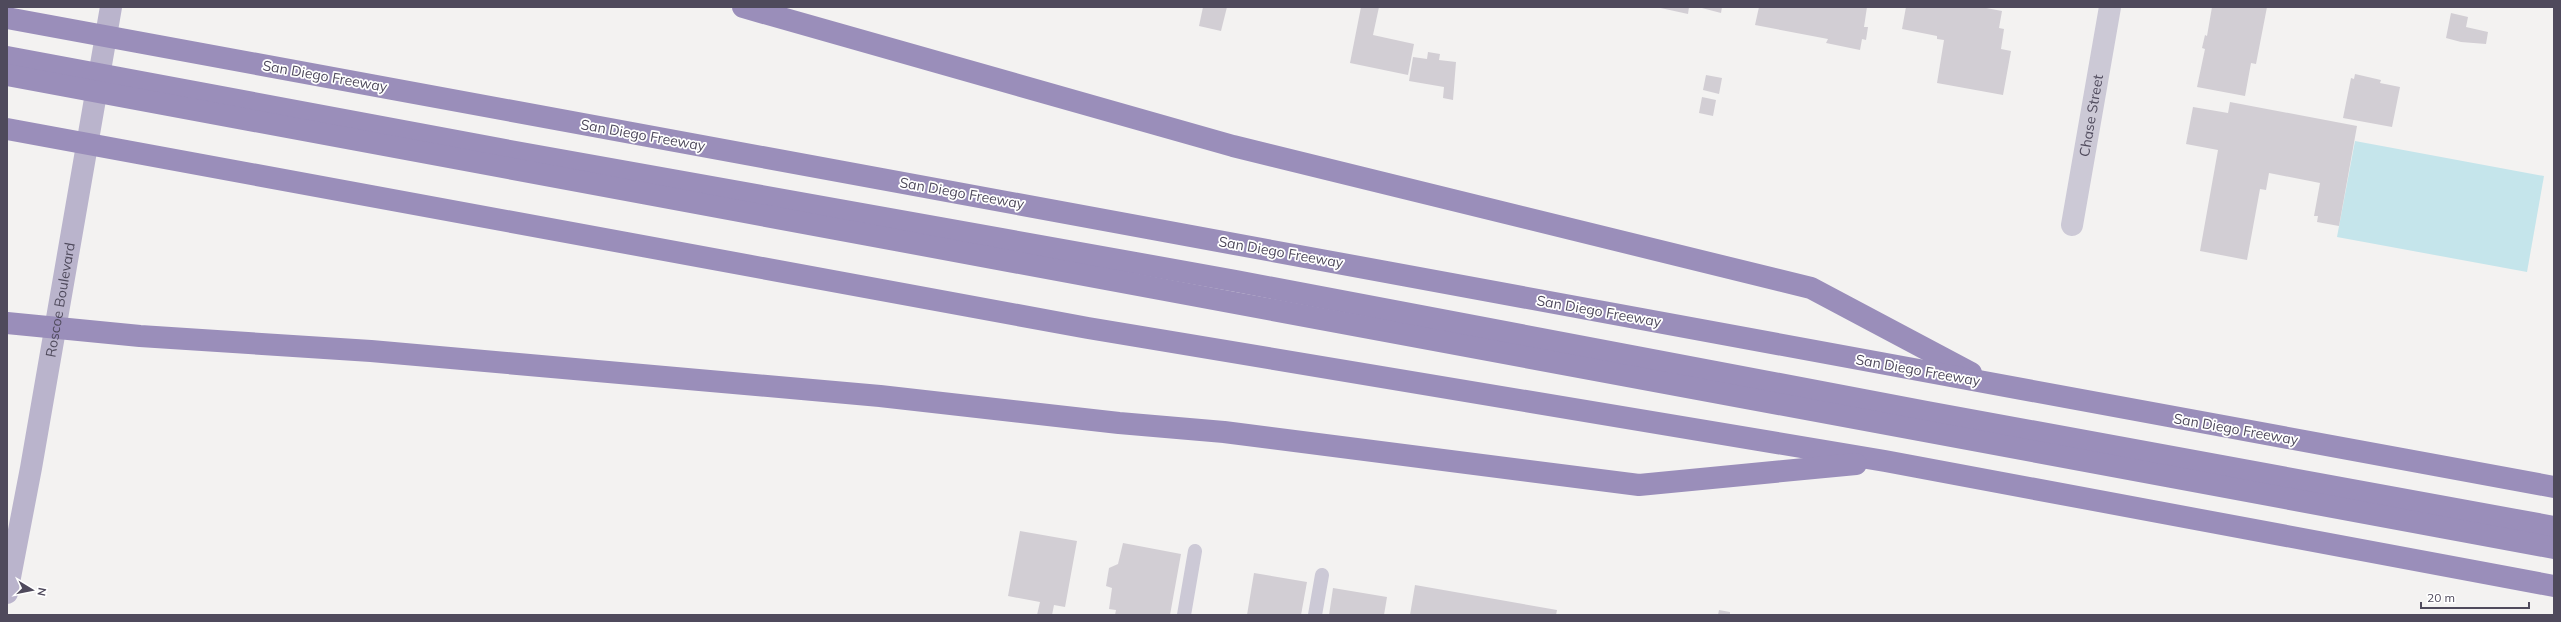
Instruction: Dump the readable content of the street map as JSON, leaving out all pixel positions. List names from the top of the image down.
{
  "streets": {
    "highway": ["San Diego Freeway"],
    "main road": ["Roscoe Boulevard"],
    "street": ["Chase Street"]
  },
  "scale_bar": "20 m",
  "north": "right"
}
